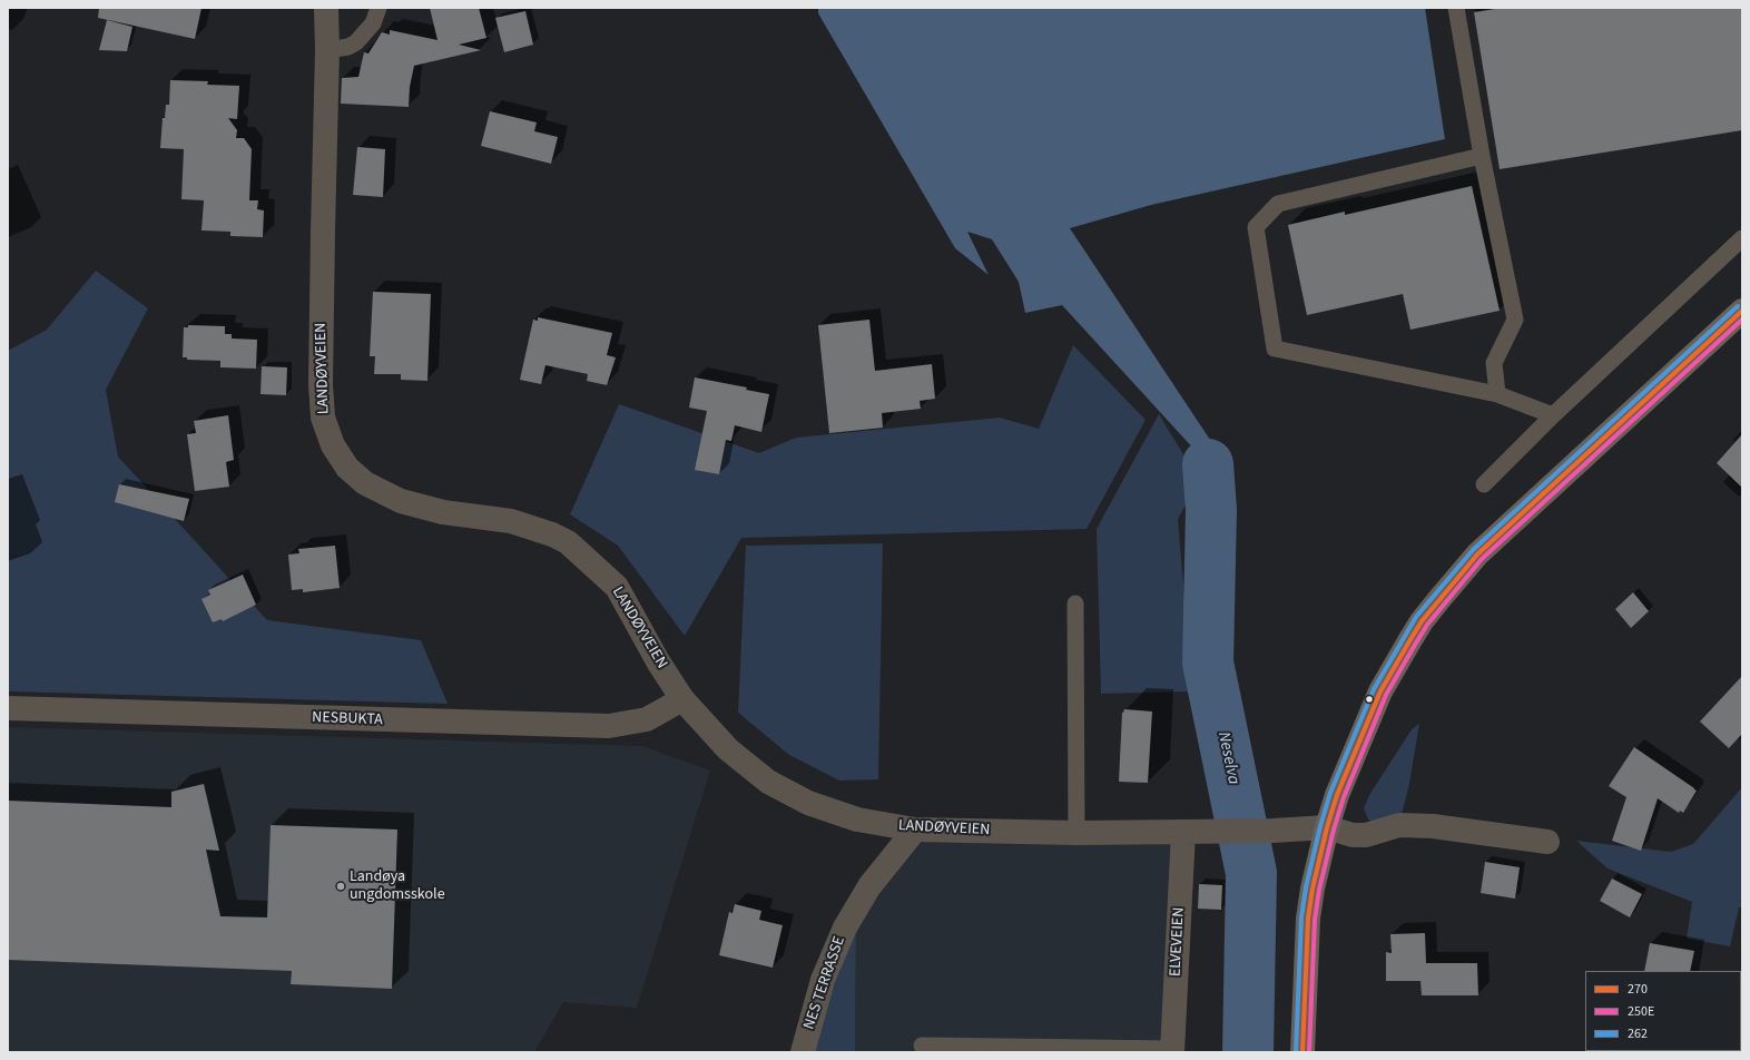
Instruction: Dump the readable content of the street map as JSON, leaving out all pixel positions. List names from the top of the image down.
{
  "streets": {
    "street": [
      "LANDØYVEIEN",
      "NESBUKTA",
      "ELVEVEIEN",
      "NES TERRASSE"
    ]
  },
  "crossings": [
    ["LANDØYVEIEN", "NESBUKTA"],
    ["LANDØYVEIEN", "ELVEVEIEN"],
    ["LANDØYVEIEN", "NES TERRASSE"]
  ],
  "water": ["Neselva"],
  "places": ["Landøya ungdomsskole"],
  "lines": ["transit line 262", "transit line 270", "transit line 250E"],
  "legend": ["270", "250E", "262"]
}
